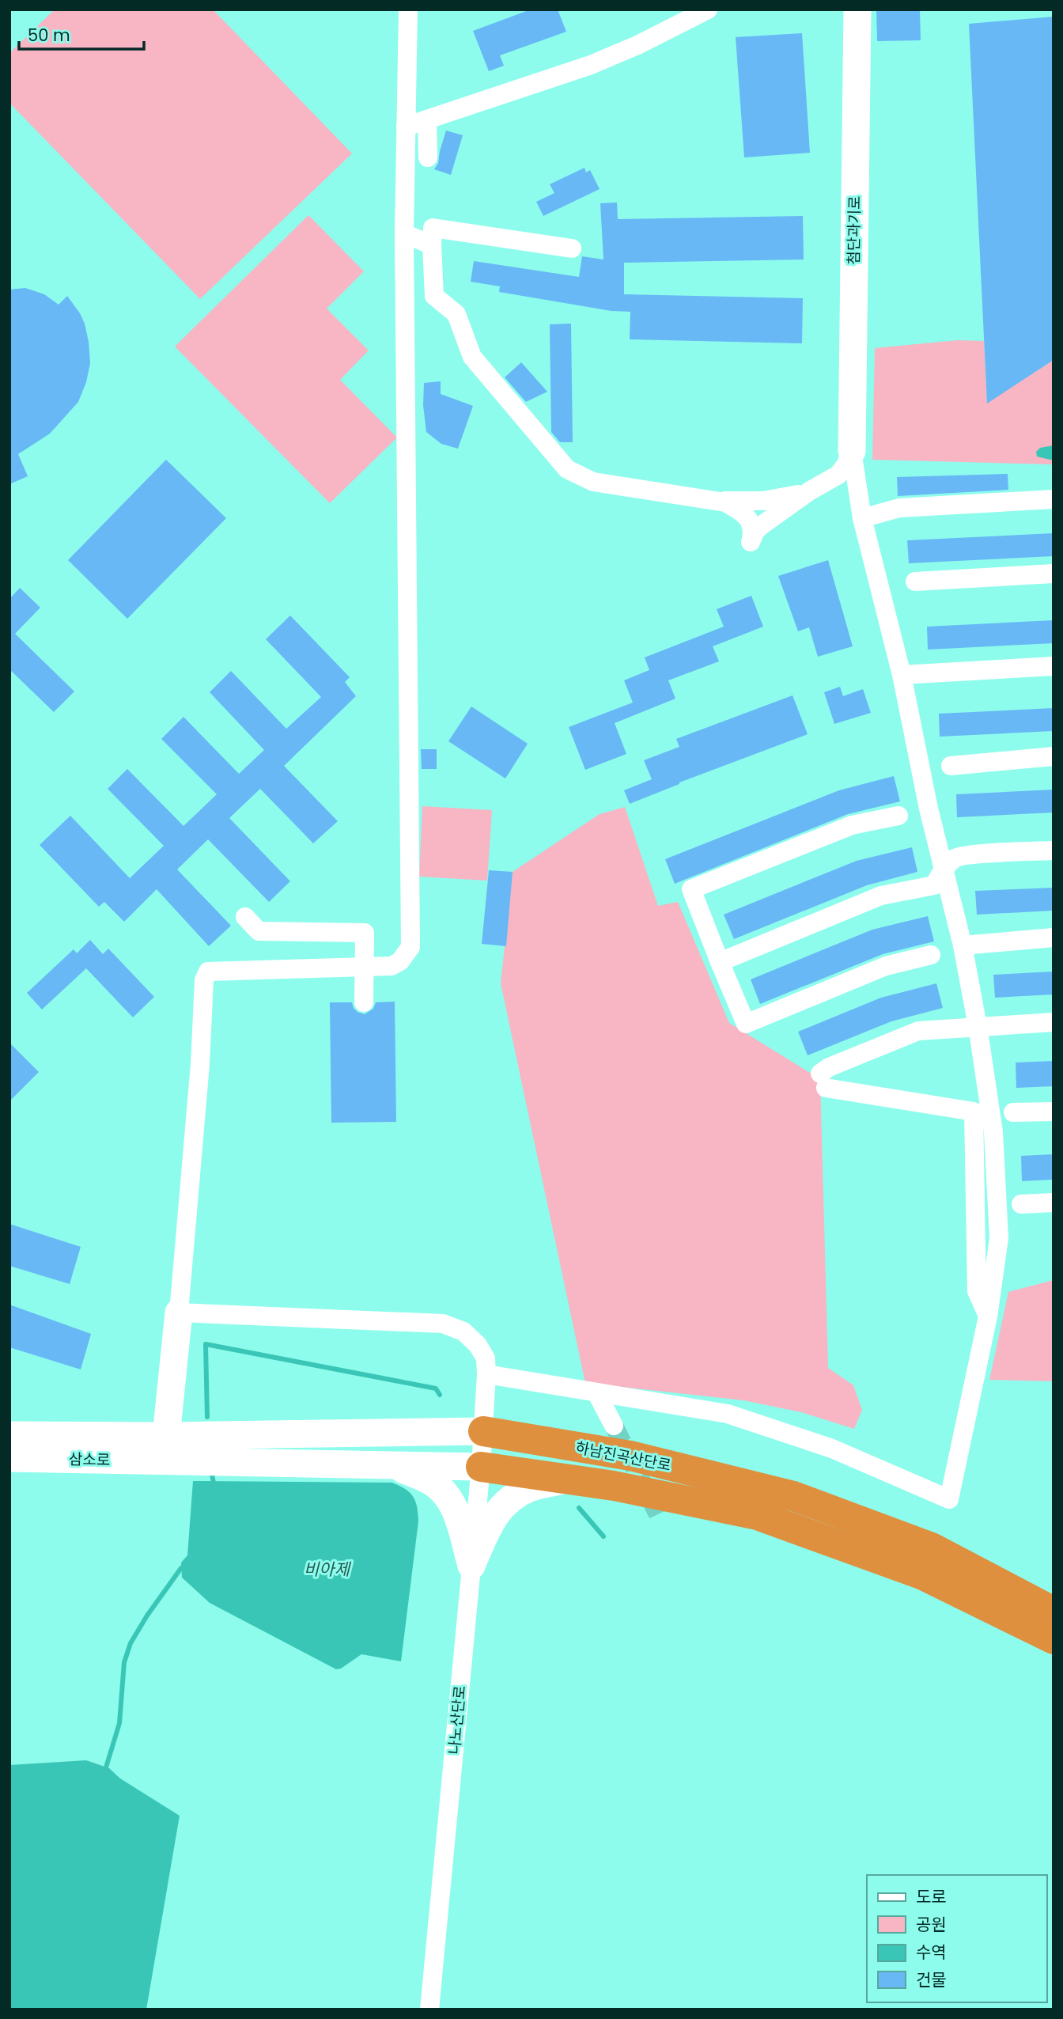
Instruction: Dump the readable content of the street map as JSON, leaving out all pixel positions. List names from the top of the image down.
{
  "streets": {
    "highway": ["하남진곡산단로"],
    "street": ["첨단과기로", "삼소로", "나노산단로"]
  },
  "crossings": [
    ["하남진곡산단로", "삼소로"],
    ["하남진곡산단로", "나노산단로"]
  ],
  "water": ["비아제"],
  "legend": [
    "도로",
    "공원",
    "수역",
    "건물"
  ],
  "scale_bar": "50 m"
}
